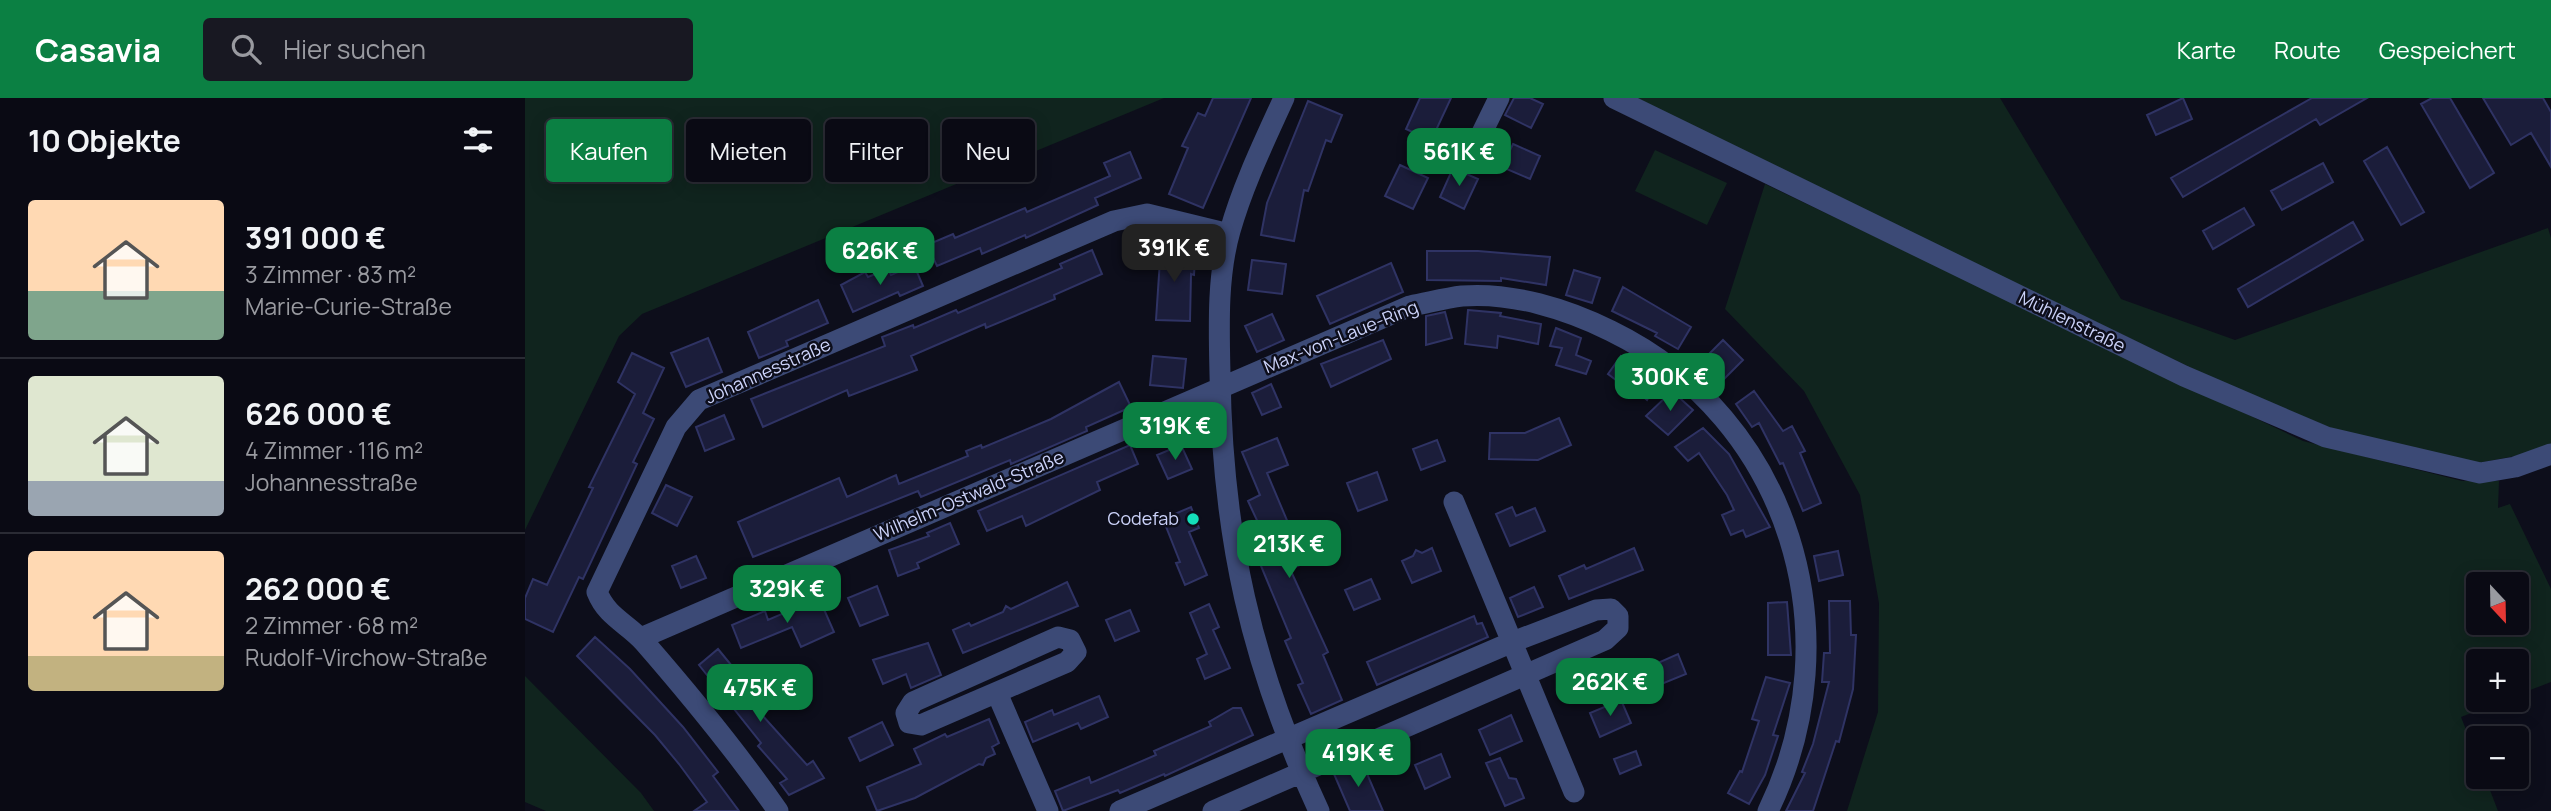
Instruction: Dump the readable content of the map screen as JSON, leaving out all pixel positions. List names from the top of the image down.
{
  "streets": {
    "street": [
      "Mühlenstraße",
      "Max-von-Laue-Ring",
      "Johannesstraße",
      "Wilhelm-Ostwald-Straße"
    ]
  },
  "crossings": [
    ["Max-von-Laue-Ring", "Wilhelm-Ostwald-Straße"],
    ["Johannesstraße", "Wilhelm-Ostwald-Straße"]
  ],
  "places": ["Codefab"],
  "north": "bottom",
  "page": {
    "header": "Casavia",
    "search": "Hier suchen",
    "nav": ["Karte", "Route", "Gespeichert"],
    "heading": "10 Objekte",
    "chip": [
      "Kaufen",
      "Mieten",
      "Filter",
      "Neu"
    ],
    "price": [
      "561K €",
      "391K €",
      "626K €",
      "300K €",
      "319K €",
      "213K €",
      "329K €",
      "262K €",
      "475K €",
      "419K €"
    ],
    "list": [
      {
        "name": "391 000 €",
        "note": "3 Zimmer · 83 m² · Marie-Curie-Straße"
      },
      {
        "name": "626 000 €",
        "note": "4 Zimmer · 116 m² · Johannesstraße"
      },
      {
        "name": "262 000 €",
        "note": "2 Zimmer · 68 m² · Rudolf-Virchow-Straße"
      }
    ],
    "map_buttons": ["+", "−"]
  }
}
